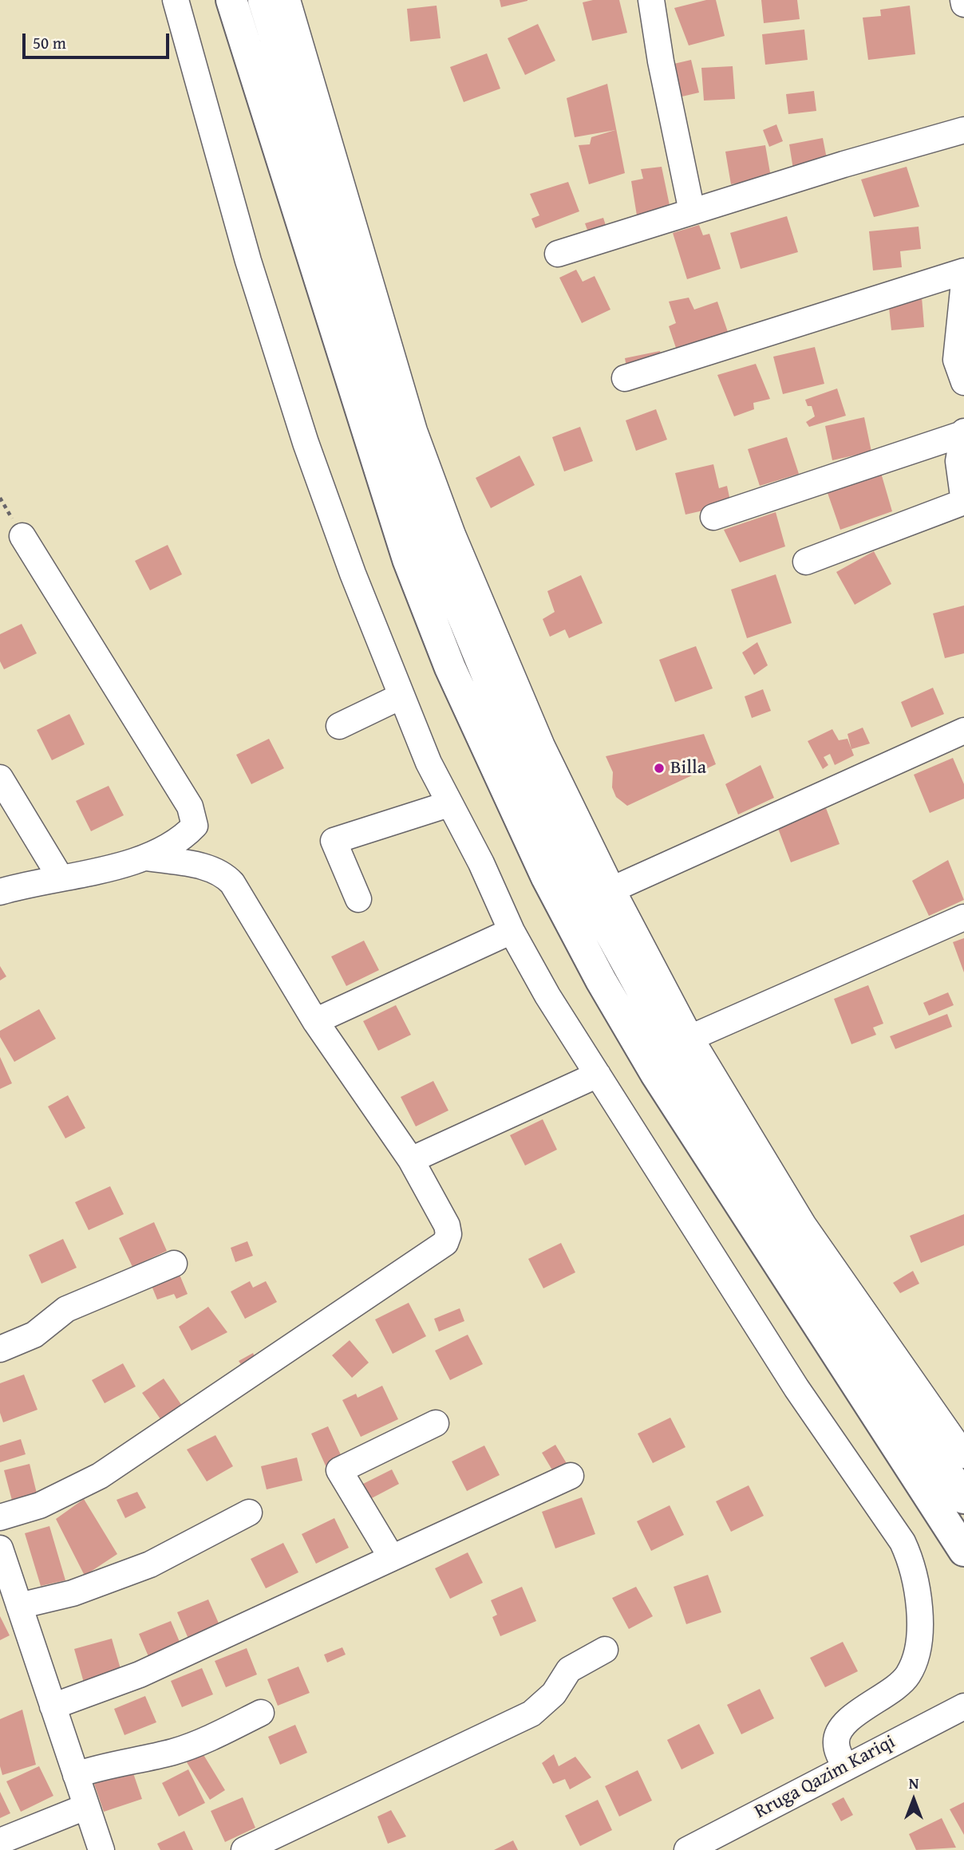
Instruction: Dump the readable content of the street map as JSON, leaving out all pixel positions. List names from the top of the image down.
{
  "streets": {
    "street": ["Rruga Qazim Kariqi"]
  },
  "places": ["Billa"],
  "scale_bar": "50 m",
  "north": "top"
}
